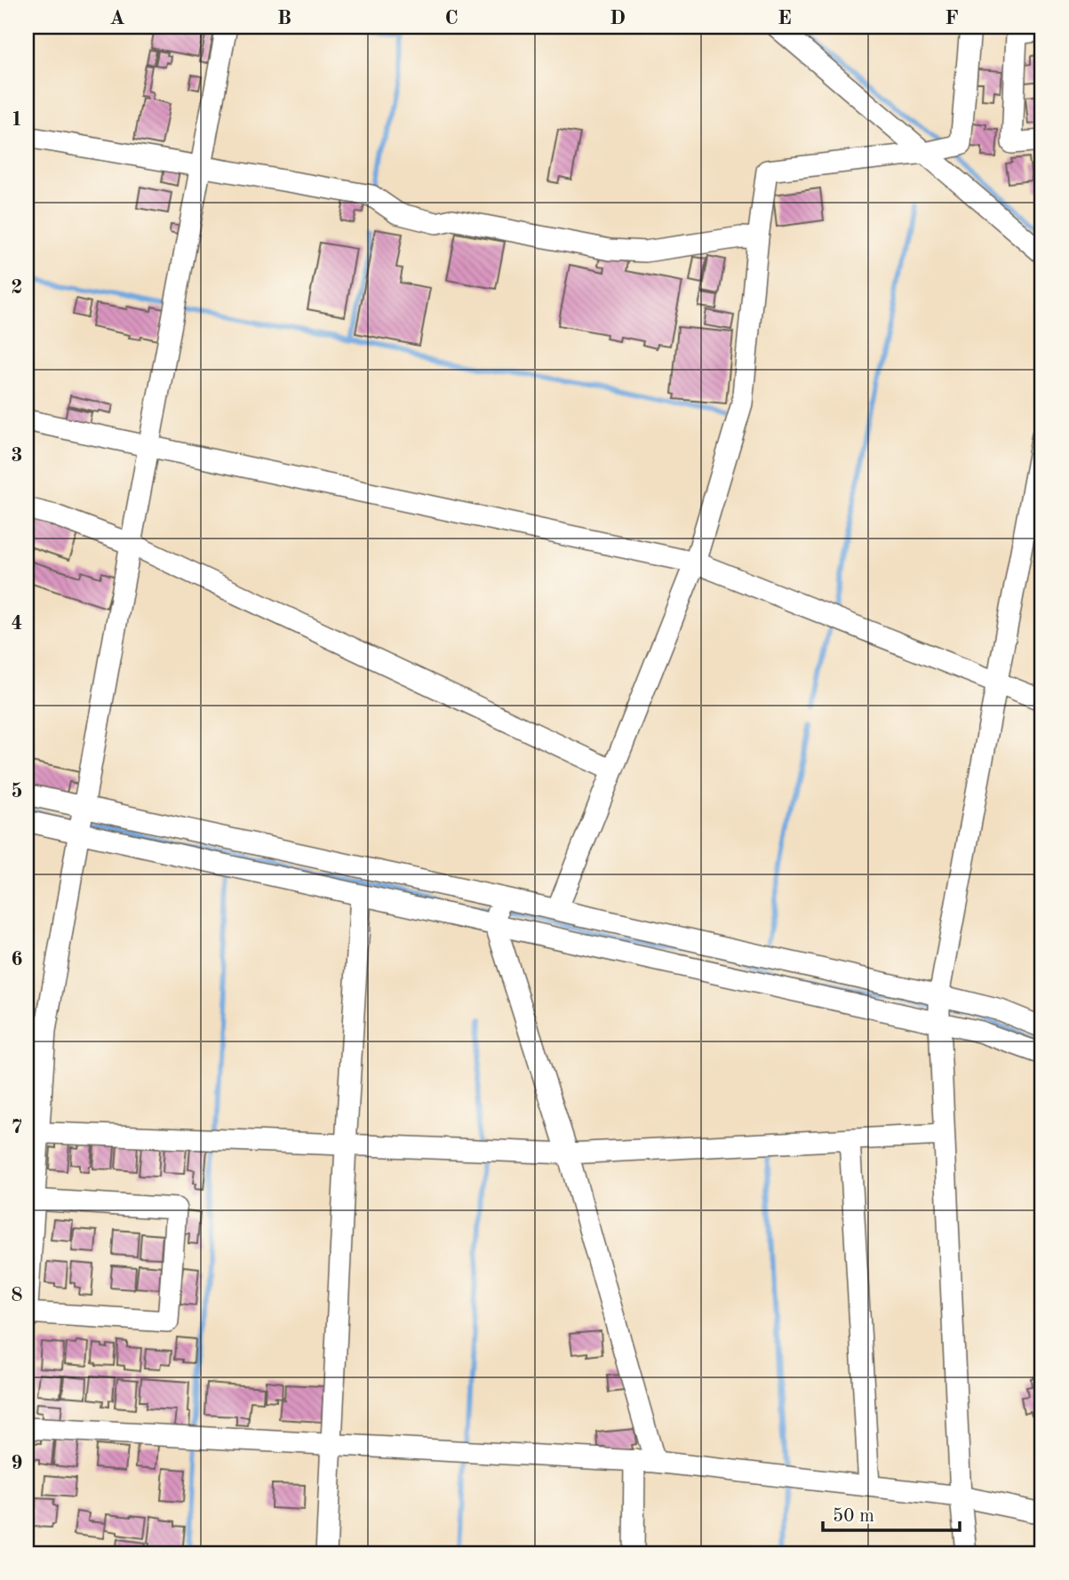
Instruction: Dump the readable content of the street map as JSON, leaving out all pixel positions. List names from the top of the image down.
{
  "scale_bar": "50 m",
  "grid": {
    "columns": [
      "A",
      "B",
      "C",
      "D",
      "E",
      "F"
    ],
    "rows": [
      "1",
      "2",
      "3",
      "4",
      "5",
      "6",
      "7",
      "8",
      "9"
    ]
  }
}
